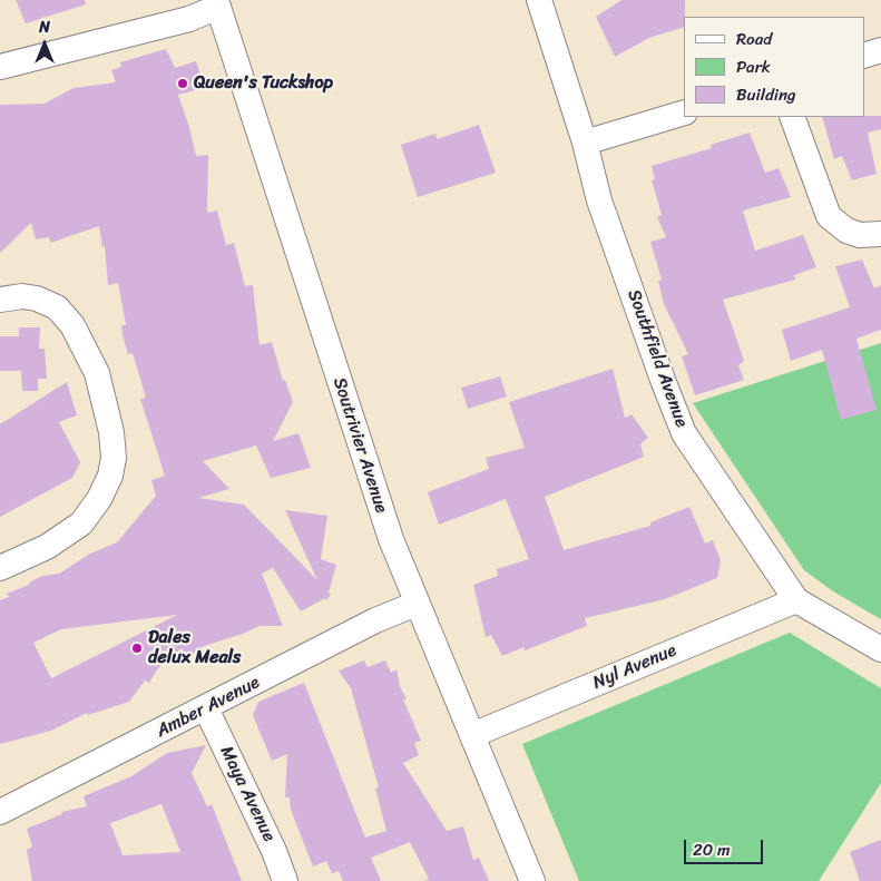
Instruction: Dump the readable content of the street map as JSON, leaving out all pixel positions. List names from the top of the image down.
{
  "streets": {
    "street": [
      "Southfield Avenue",
      "Soutrivier Avenue",
      "Nyl Avenue",
      "Amber Avenue",
      "Maya Avenue"
    ]
  },
  "crossings": [
    ["Southfield Avenue", "Nyl Avenue"],
    ["Soutrivier Avenue", "Nyl Avenue"],
    ["Soutrivier Avenue", "Amber Avenue"],
    ["Amber Avenue", "Maya Avenue"]
  ],
  "places": ["Queen's Tuckshop", "Dales delux Meals"],
  "legend": ["Road", "Park", "Building"],
  "scale_bar": "20 m",
  "north": "top"
}
